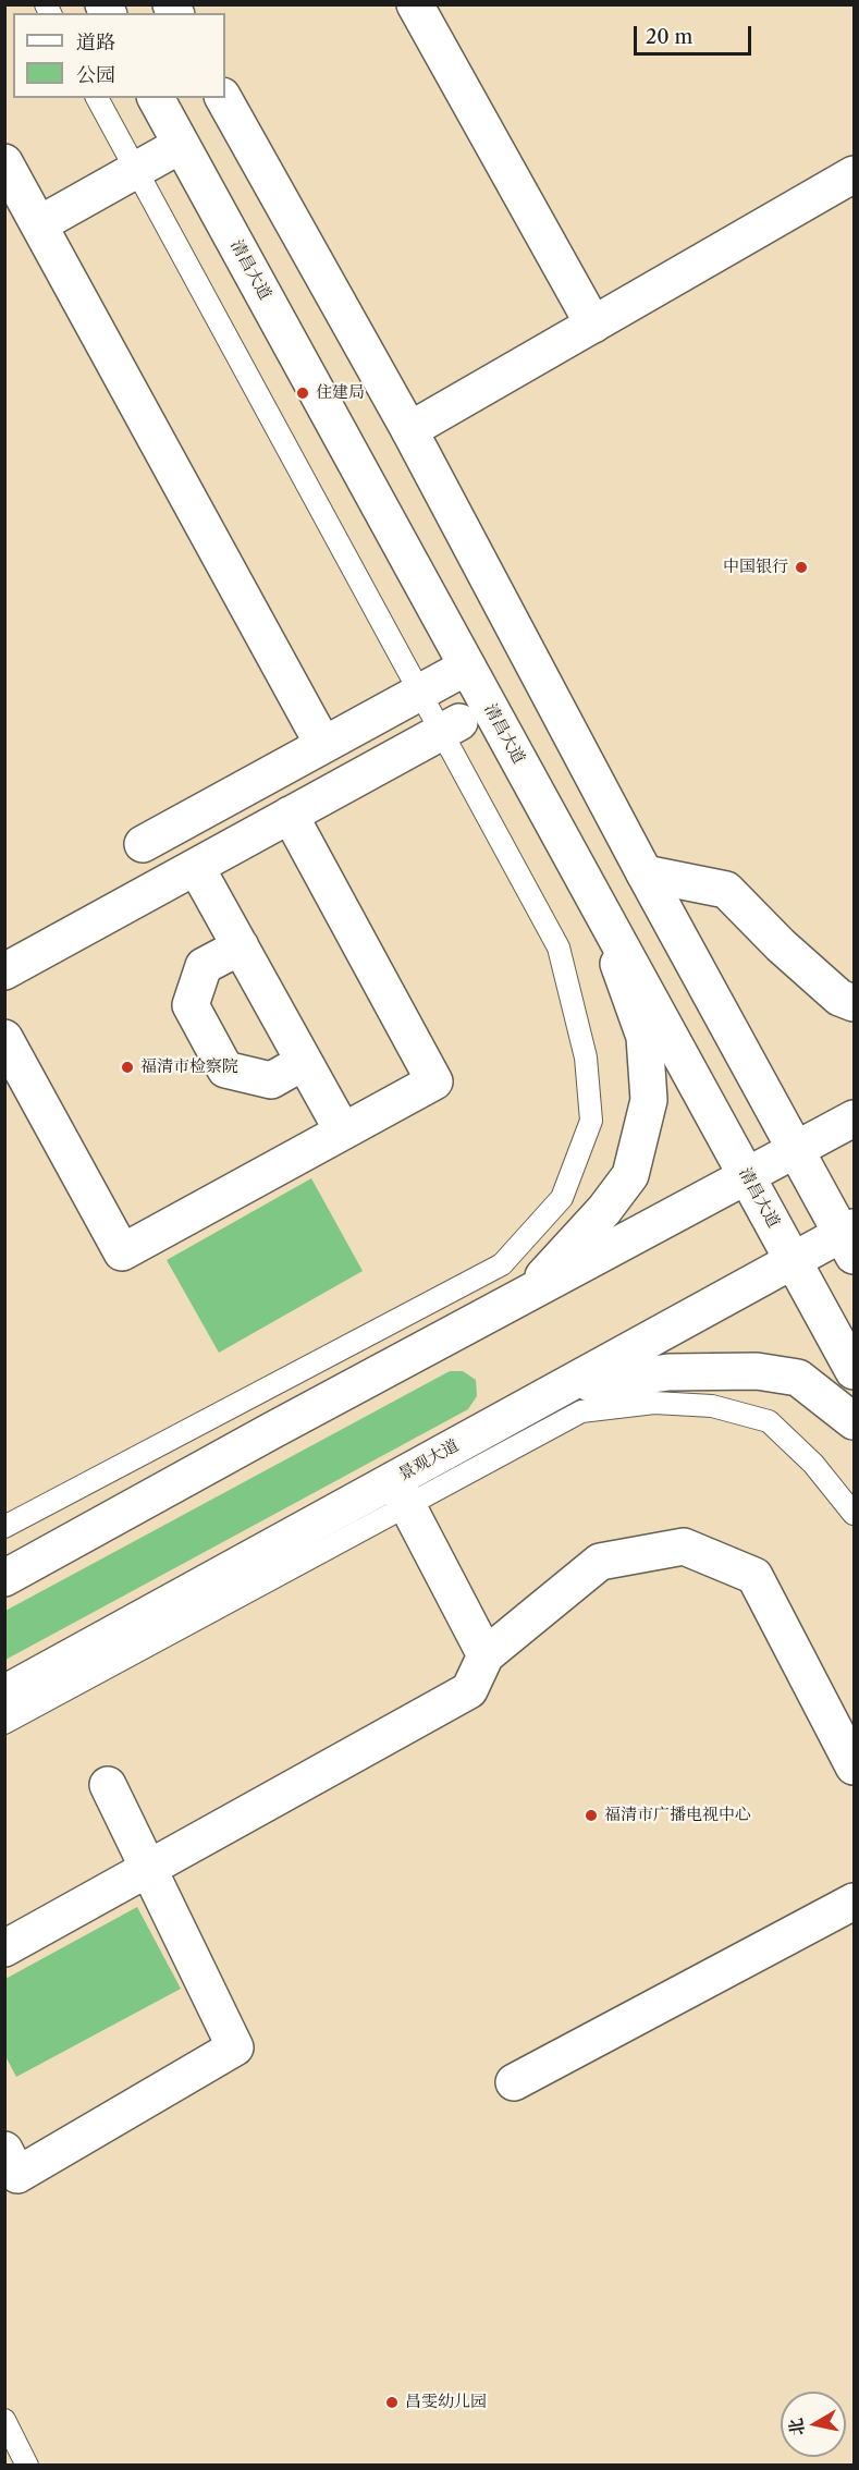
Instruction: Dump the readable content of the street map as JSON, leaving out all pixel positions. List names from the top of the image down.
{
  "streets": {
    "street": ["清昌大道", "景观大道"]
  },
  "crossings": [
    ["清昌大道", "景观大道"]
  ],
  "places": [
    "住建局",
    "中国银行",
    "福清市检察院",
    "福清市广播电视中心",
    "昌雯幼儿园"
  ],
  "legend": ["道路", "公园"],
  "scale_bar": "20 m",
  "north": "left"
}
